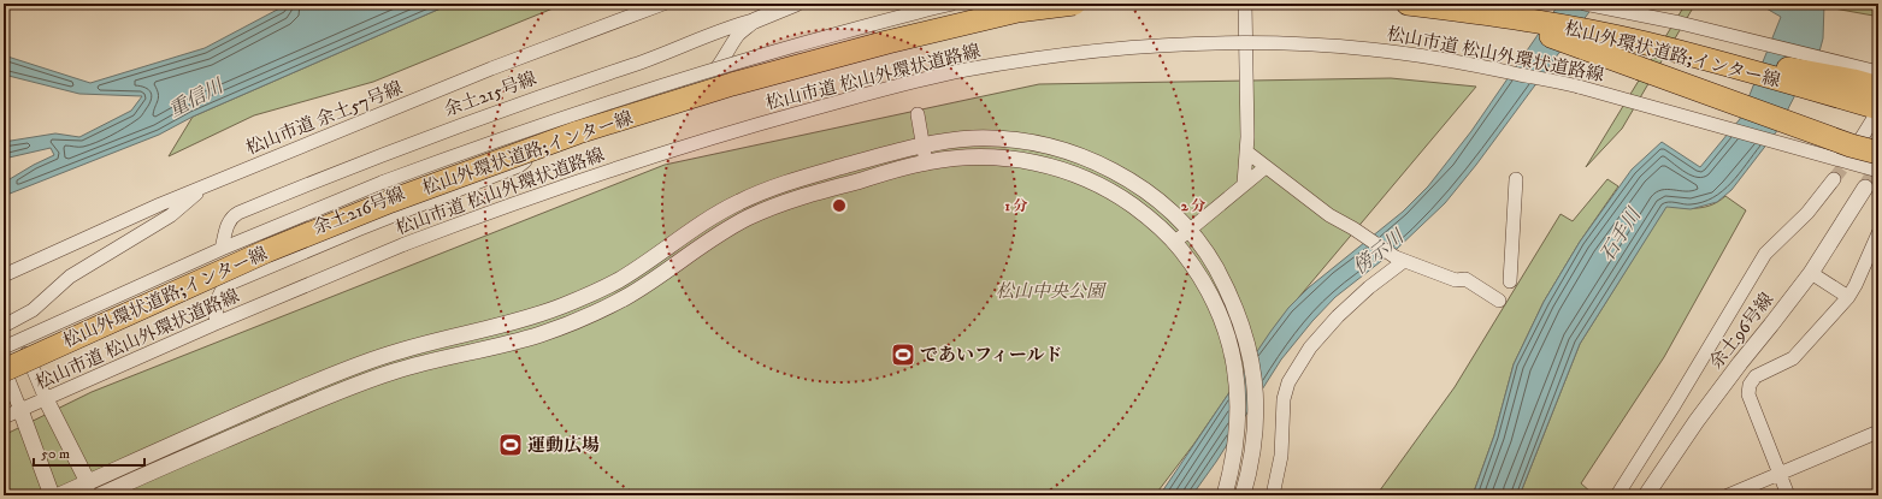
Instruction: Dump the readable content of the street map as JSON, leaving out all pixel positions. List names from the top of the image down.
{
  "streets": {
    "highway": ["松山外環状道路;インター線"],
    "street": [
      "松山市道 松山外環状道路線",
      "余土215号線",
      "松山市道 余土57号線",
      "余土216号線",
      "余土96号線"
    ]
  },
  "crossings": [
    ["松山市道 松山外環状道路線", "余土216号線"],
    ["余土215号線", "余土216号線"]
  ],
  "water": ["重信川", "石手川", "傍示川"],
  "parks": ["松山中央公園"],
  "places": {
    "sports": ["であいフィールド", "運動広場"]
  },
  "scale_bar": "50 m",
  "rings": ["1 分", "2 分"]
}
